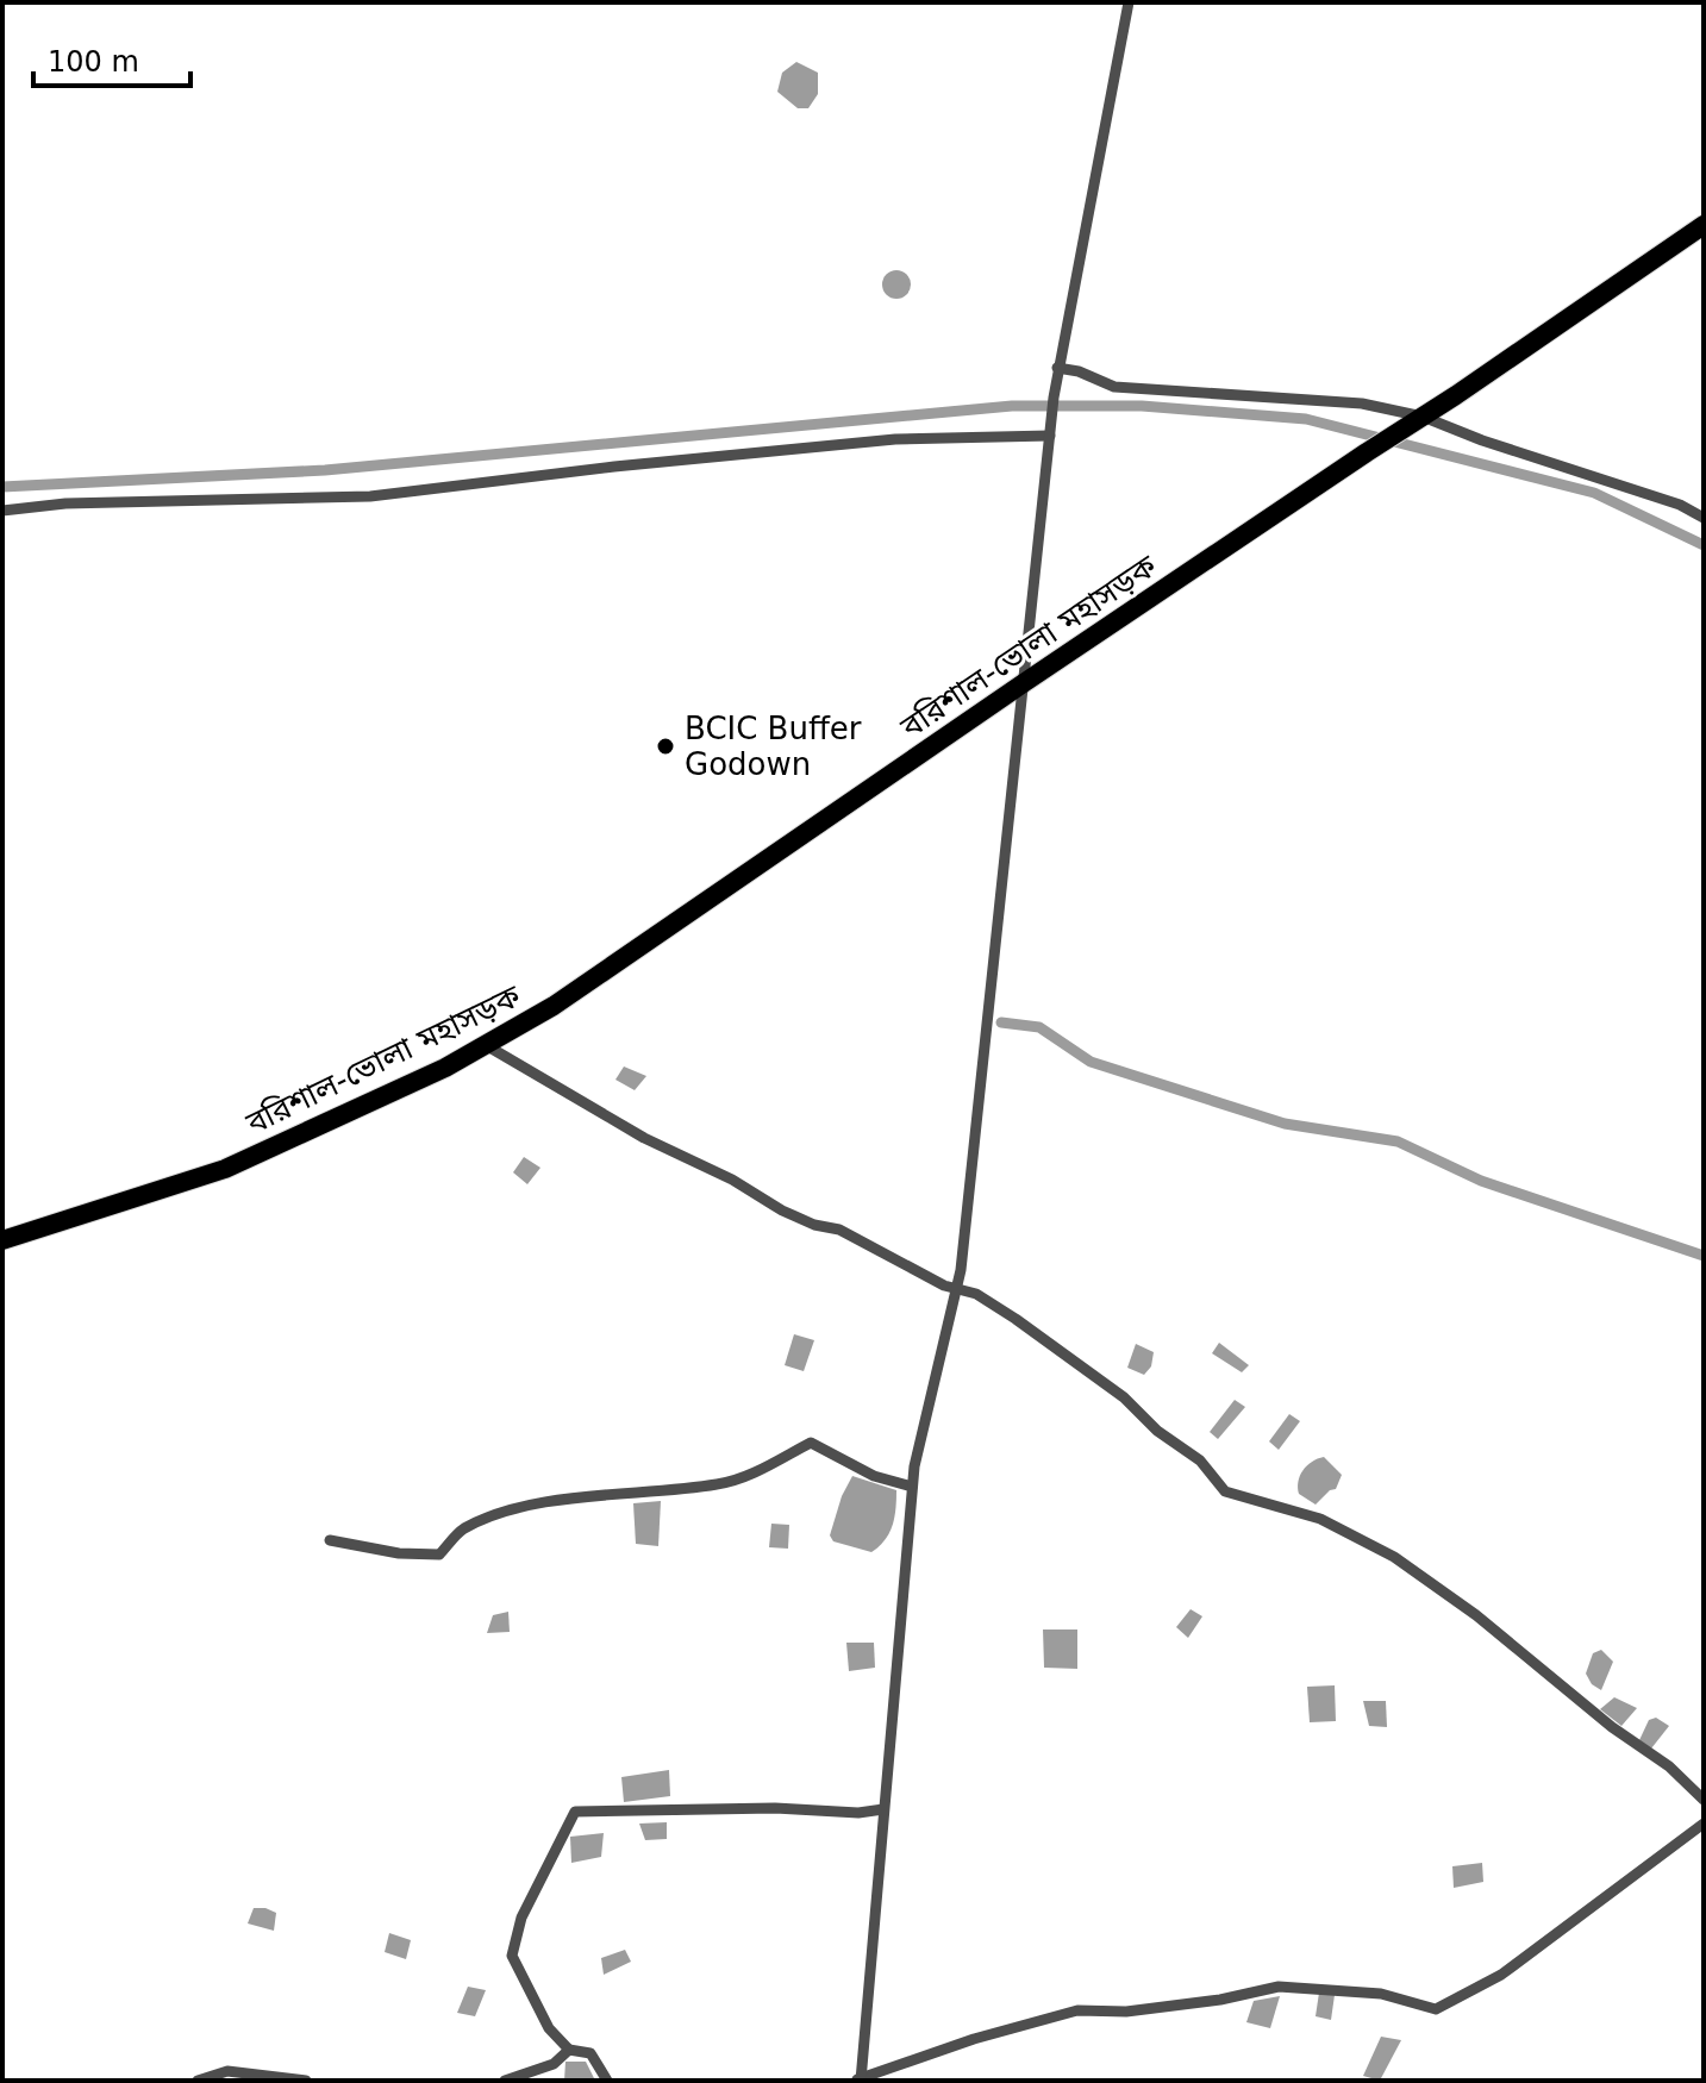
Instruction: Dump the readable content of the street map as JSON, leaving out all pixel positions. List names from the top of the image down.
{
  "streets": {
    "highway": ["বরিশাল-ভোলা মহাসড়ক"]
  },
  "places": ["BCIC Buffer Godown"],
  "scale_bar": "100 m"
}
